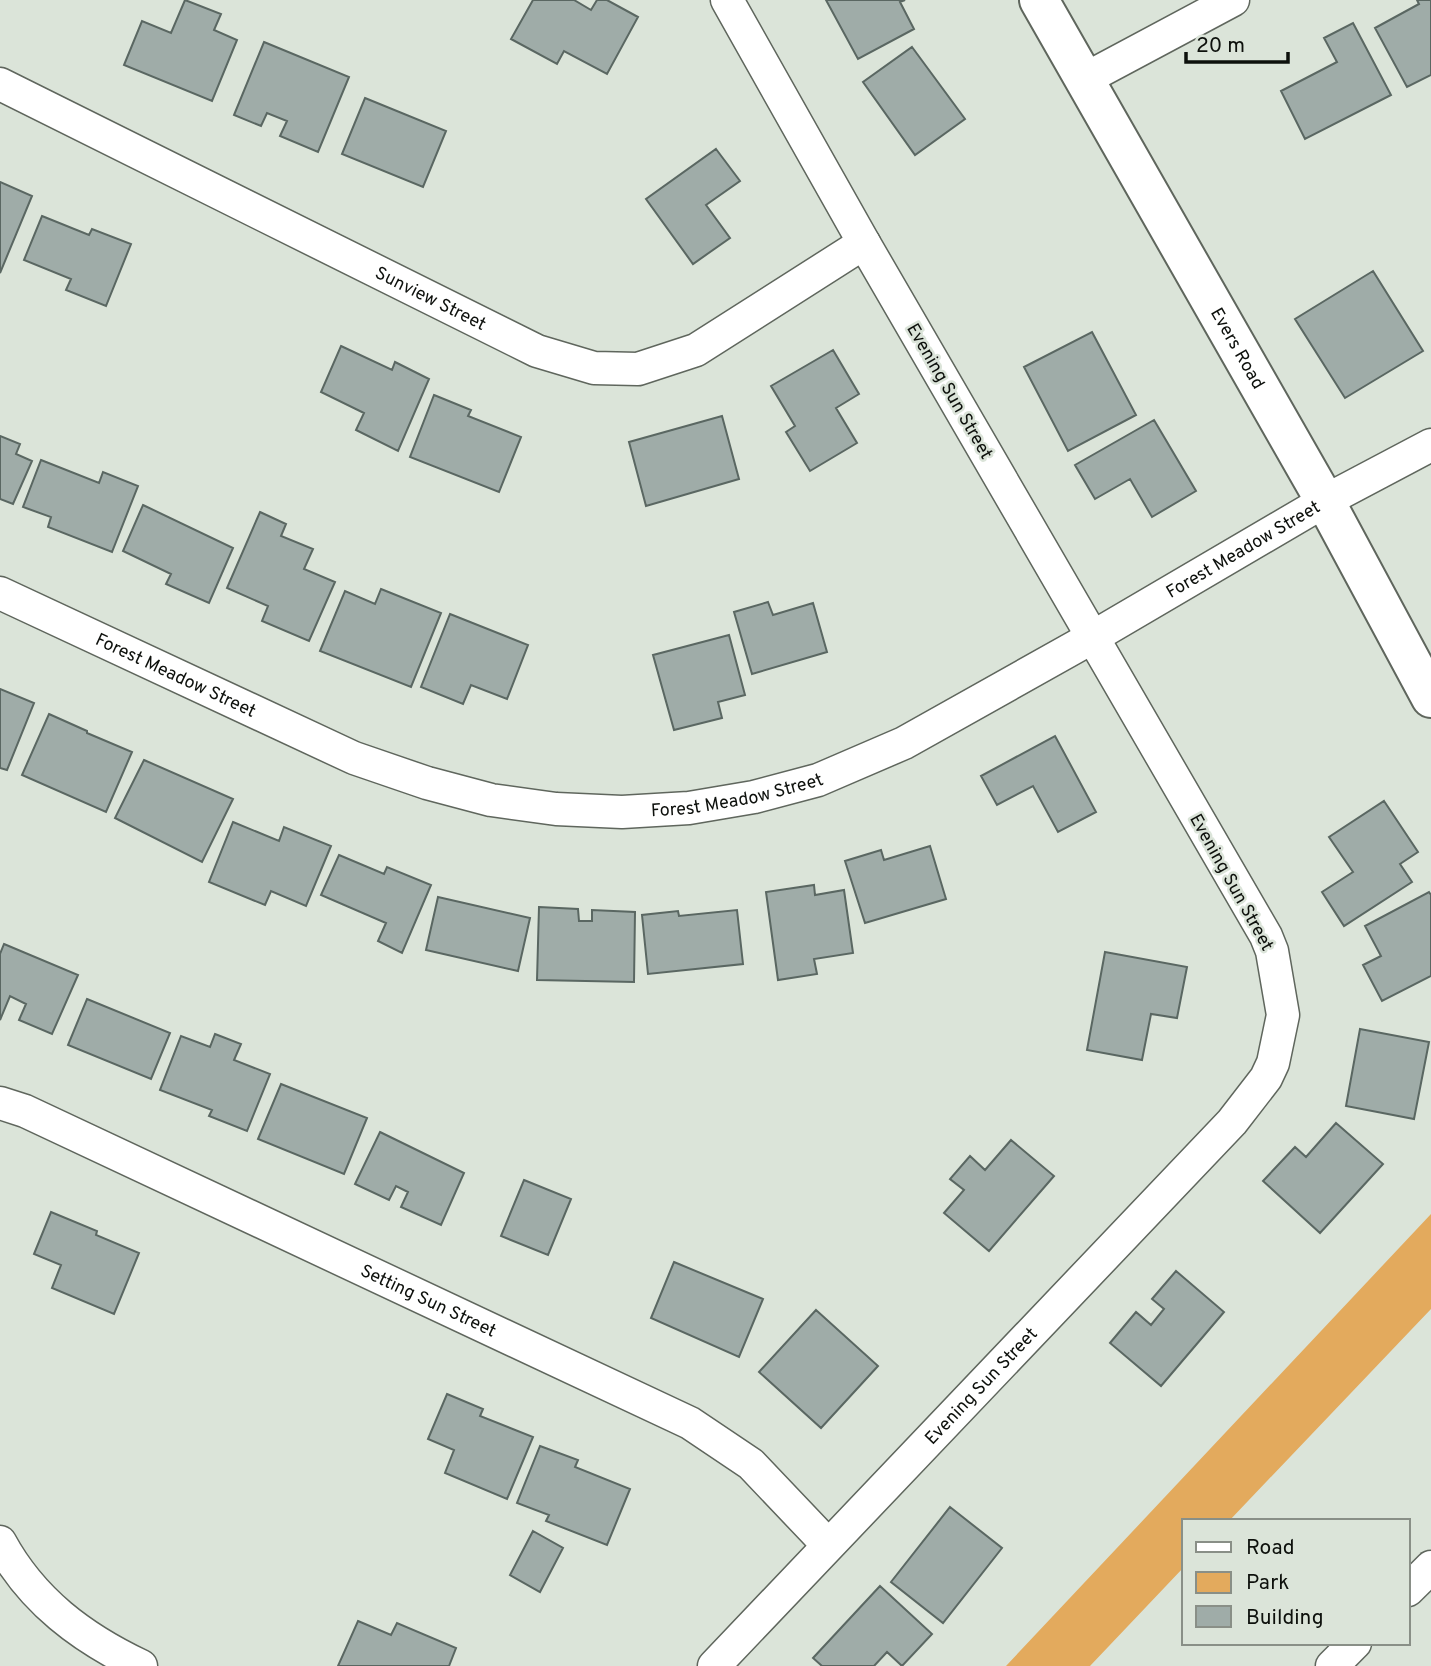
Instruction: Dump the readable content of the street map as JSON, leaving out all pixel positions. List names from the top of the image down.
{
  "streets": {
    "main road": ["Evers Road"],
    "street": [
      "Sunview Street",
      "Evening Sun Street",
      "Forest Meadow Street",
      "Setting Sun Street"
    ]
  },
  "crossings": [
    ["Sunview Street", "Evening Sun Street"],
    ["Evers Road", "Forest Meadow Street"],
    ["Evening Sun Street", "Forest Meadow Street"],
    ["Evening Sun Street", "Setting Sun Street"]
  ],
  "legend": ["Road", "Park", "Building"],
  "scale_bar": "20 m"
}
